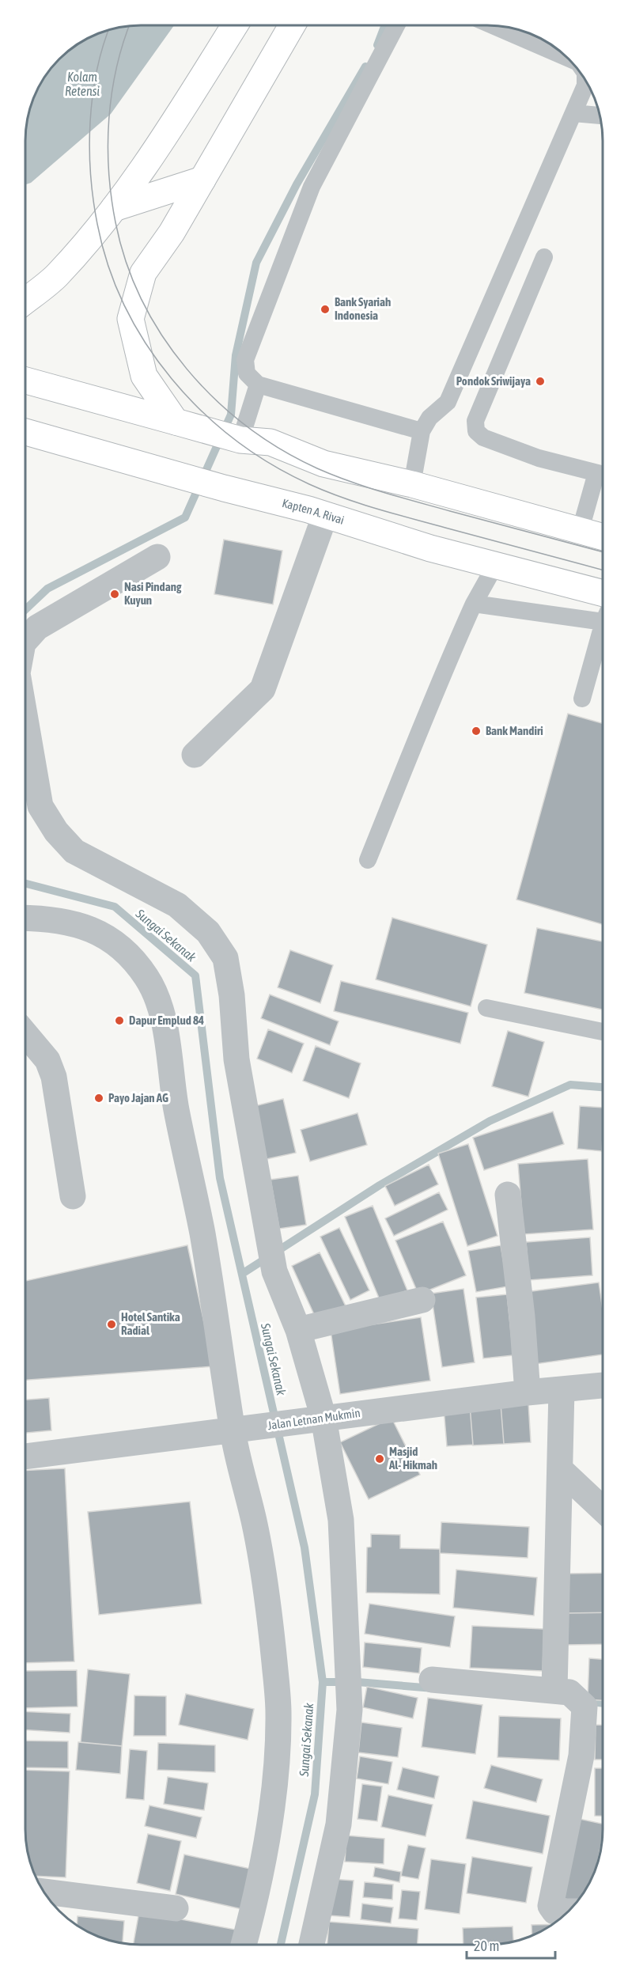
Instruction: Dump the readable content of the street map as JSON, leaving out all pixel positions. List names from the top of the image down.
{
  "streets": {
    "main road": ["Kapten A. Rivai"],
    "street": ["Jalan Letnan Mukmin"]
  },
  "water": ["Kolam Retensi", "Sungai Sekanak"],
  "places": [
    "Bank Syariah Indonesia",
    "Pondok Sriwijaya",
    "Nasi Pindang Kuyun",
    "Bank Mandiri",
    "Dapur Emplud 84",
    "Payo Jajan AG",
    "Hotel Santika Radial",
    "Masjid Al- Hikmah"
  ],
  "scale_bar": "20 m"
}
